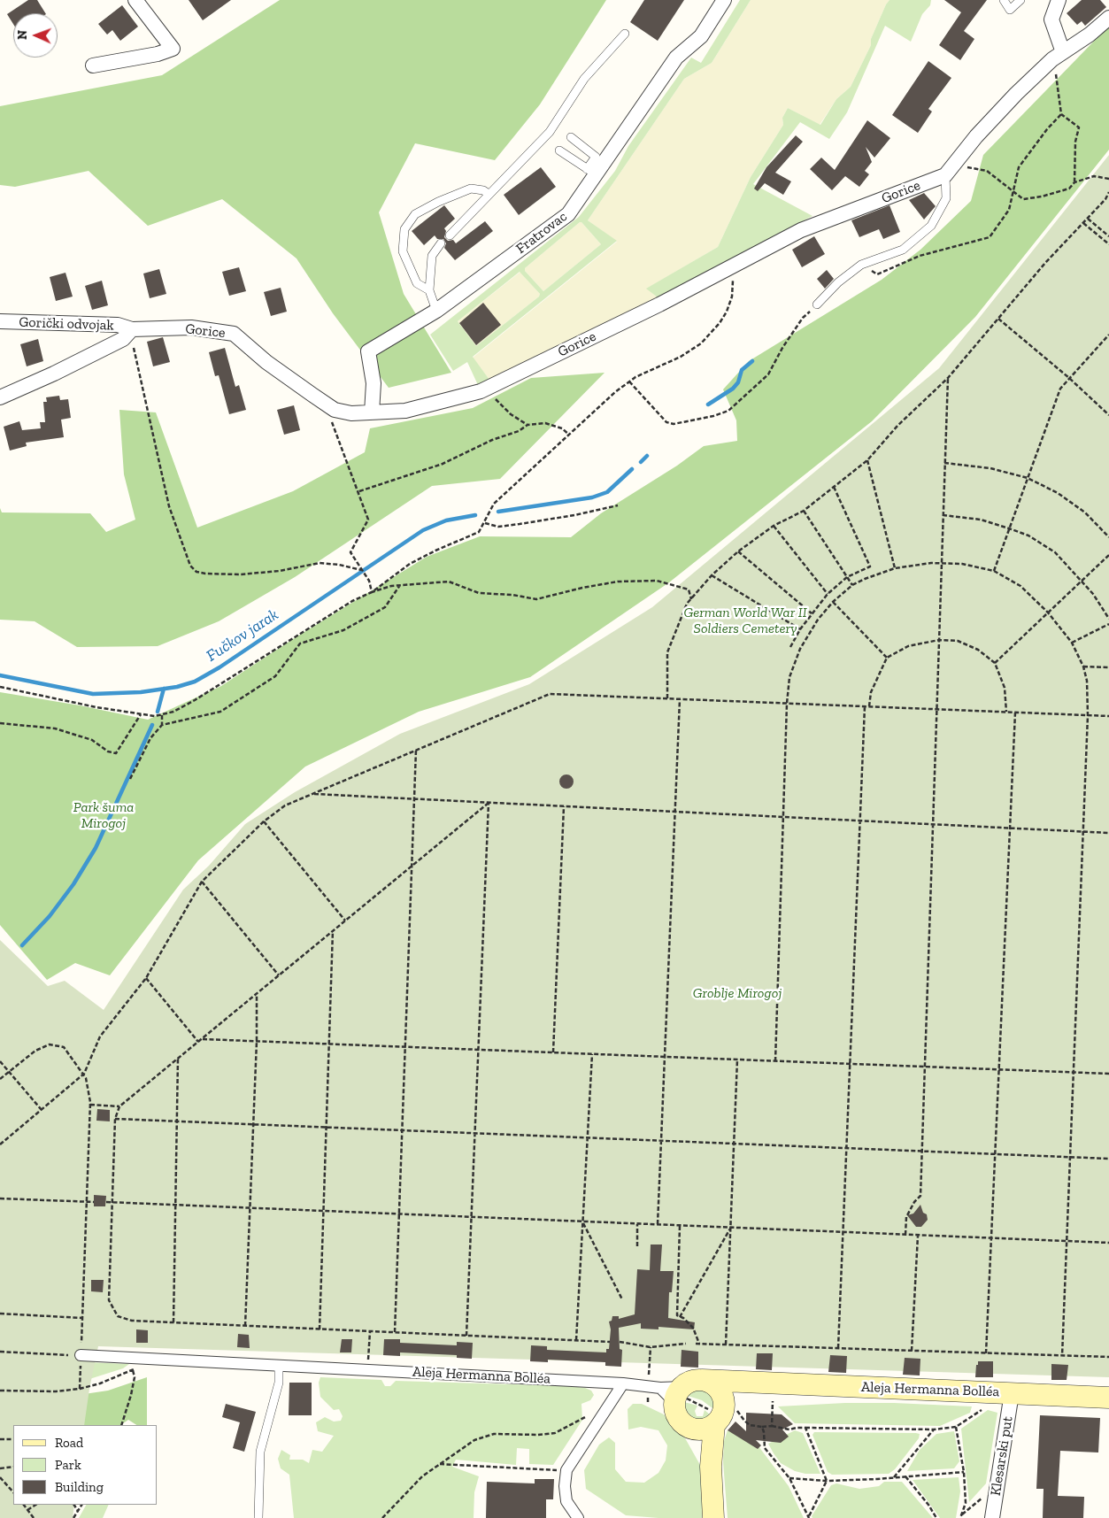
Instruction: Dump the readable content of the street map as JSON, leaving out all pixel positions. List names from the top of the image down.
{
  "streets": {
    "main road": ["Aleja Hermanna Bolléa"],
    "street": [
      "Gorice",
      "Fratrovac",
      "Gorički odvojak",
      "Klesarski put"
    ]
  },
  "crossings": [
    ["Gorice", "Fratrovac"],
    ["Gorice", "Gorički odvojak"],
    ["Aleja Hermanna Bolléa", "Klesarski put"]
  ],
  "water": ["Fučkov jarak"],
  "parks": ["German World War II Soldiers Cemetery", "Park šuma Mirogoj", "Groblje Mirogoj"],
  "legend": ["Road", "Park", "Building"],
  "north": "left"
}
